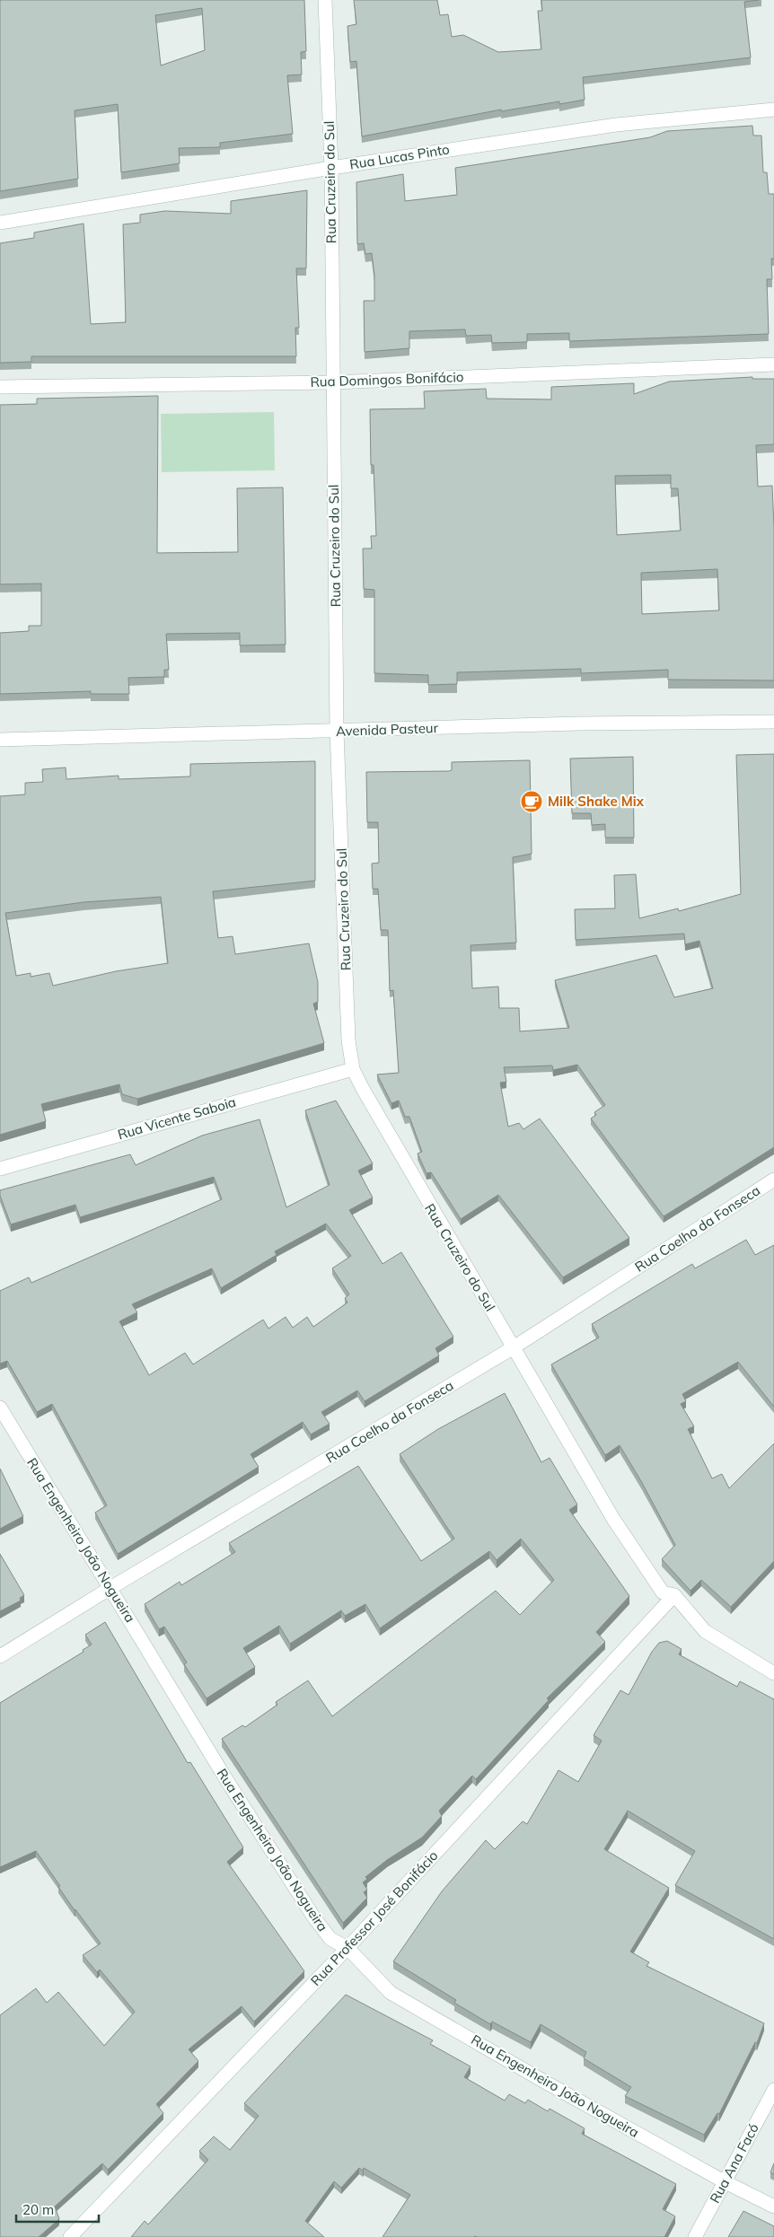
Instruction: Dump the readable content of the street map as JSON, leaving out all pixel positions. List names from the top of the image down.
{
  "streets": {
    "street": [
      "Rua Lucas Pinto",
      "Rua Cruzeiro do Sul",
      "Rua Domingos Bonifácio",
      "Avenida Pasteur",
      "Rua Vicente Saboia",
      "Rua Coelho da Fonseca",
      "Rua Engenheiro João Nogueira",
      "Rua Professor José Bonifácio",
      "Rua Ana Facó"
    ]
  },
  "crossings": [
    ["Rua Lucas Pinto", "Rua Cruzeiro do Sul"],
    ["Rua Cruzeiro do Sul", "Rua Domingos Bonifácio"],
    ["Rua Cruzeiro do Sul", "Avenida Pasteur"],
    ["Rua Cruzeiro do Sul", "Rua Vicente Saboia"],
    ["Rua Cruzeiro do Sul", "Rua Coelho da Fonseca"],
    ["Rua Cruzeiro do Sul", "Rua Professor José Bonifácio"],
    ["Rua Coelho da Fonseca", "Rua Engenheiro João Nogueira"],
    ["Rua Engenheiro João Nogueira", "Rua Professor José Bonifácio"],
    ["Rua Engenheiro João Nogueira", "Rua Ana Facó"]
  ],
  "places": {
    "cafe": ["Milk Shake Mix"]
  },
  "scale_bar": "20 m"
}
